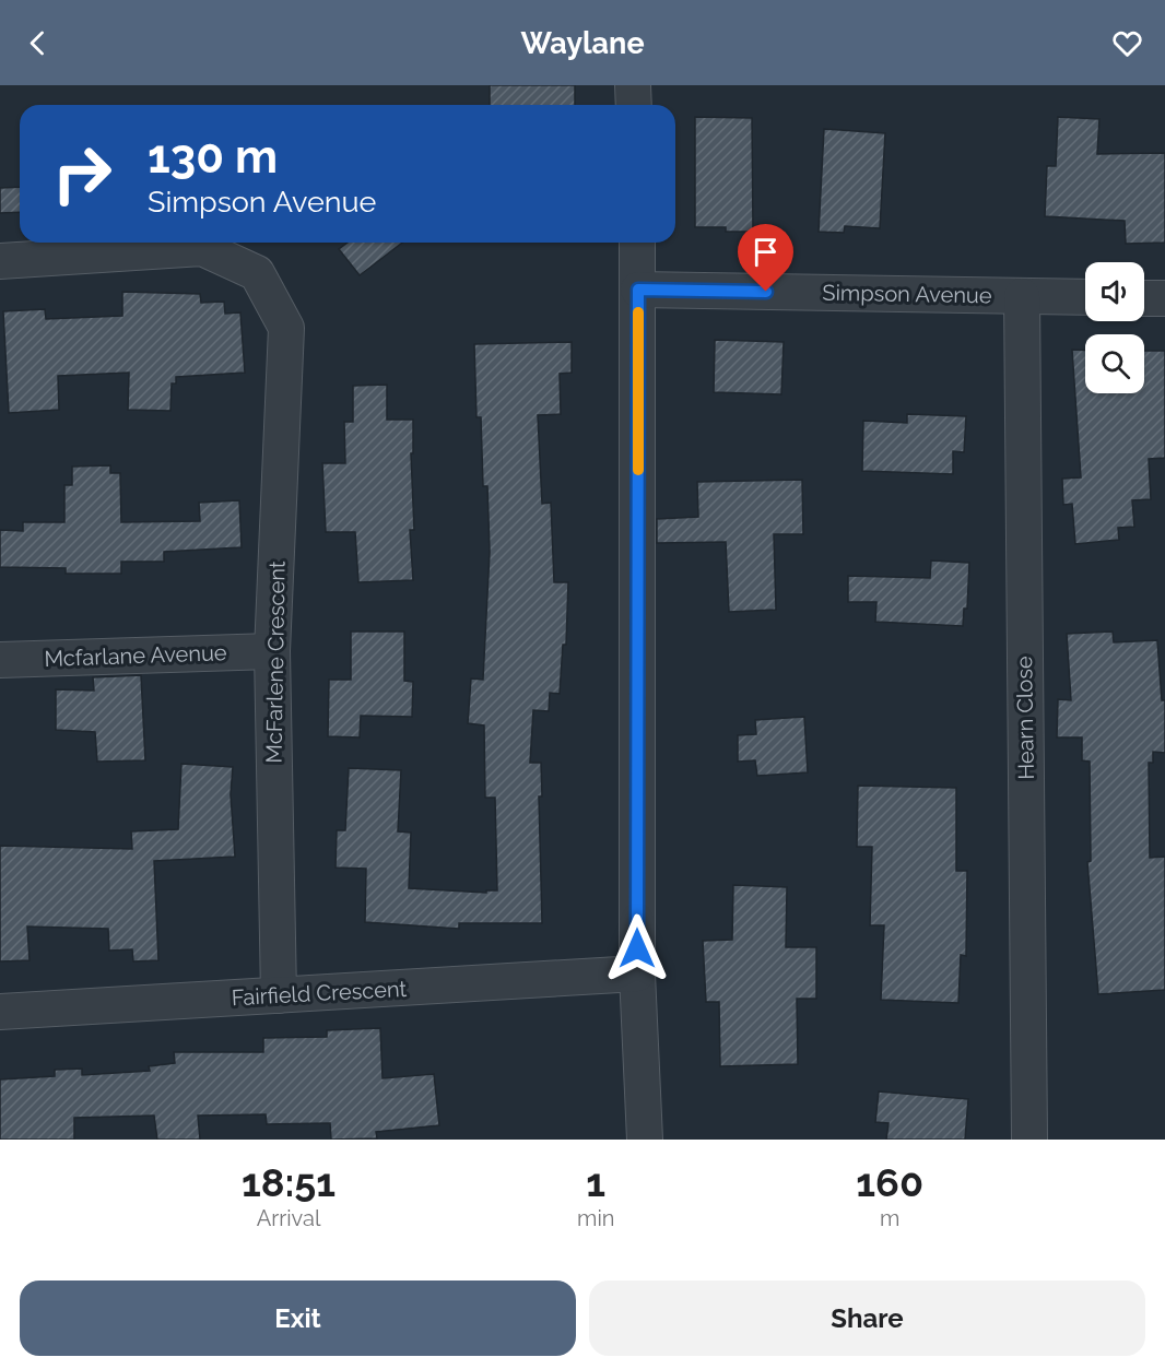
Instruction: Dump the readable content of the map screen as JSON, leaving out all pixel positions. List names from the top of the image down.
{
  "streets": {
    "street": [
      "Simpson Avenue",
      "Mcfarlane Avenue",
      "McFarlene Crescent",
      "Hearn Close",
      "Fairfield Crescent"
    ]
  },
  "crossings": [
    ["Simpson Avenue", "Hearn Close"],
    ["Mcfarlane Avenue", "McFarlene Crescent"],
    ["McFarlene Crescent", "Fairfield Crescent"]
  ],
  "page": {
    "header": "Waylane",
    "turn": ["130 m", "Simpson Avenue"],
    "eta": [
      "18:51",
      "Arrival",
      "1",
      "min",
      "160",
      "m"
    ],
    "buttons": ["Exit", "Share"]
  }
}
